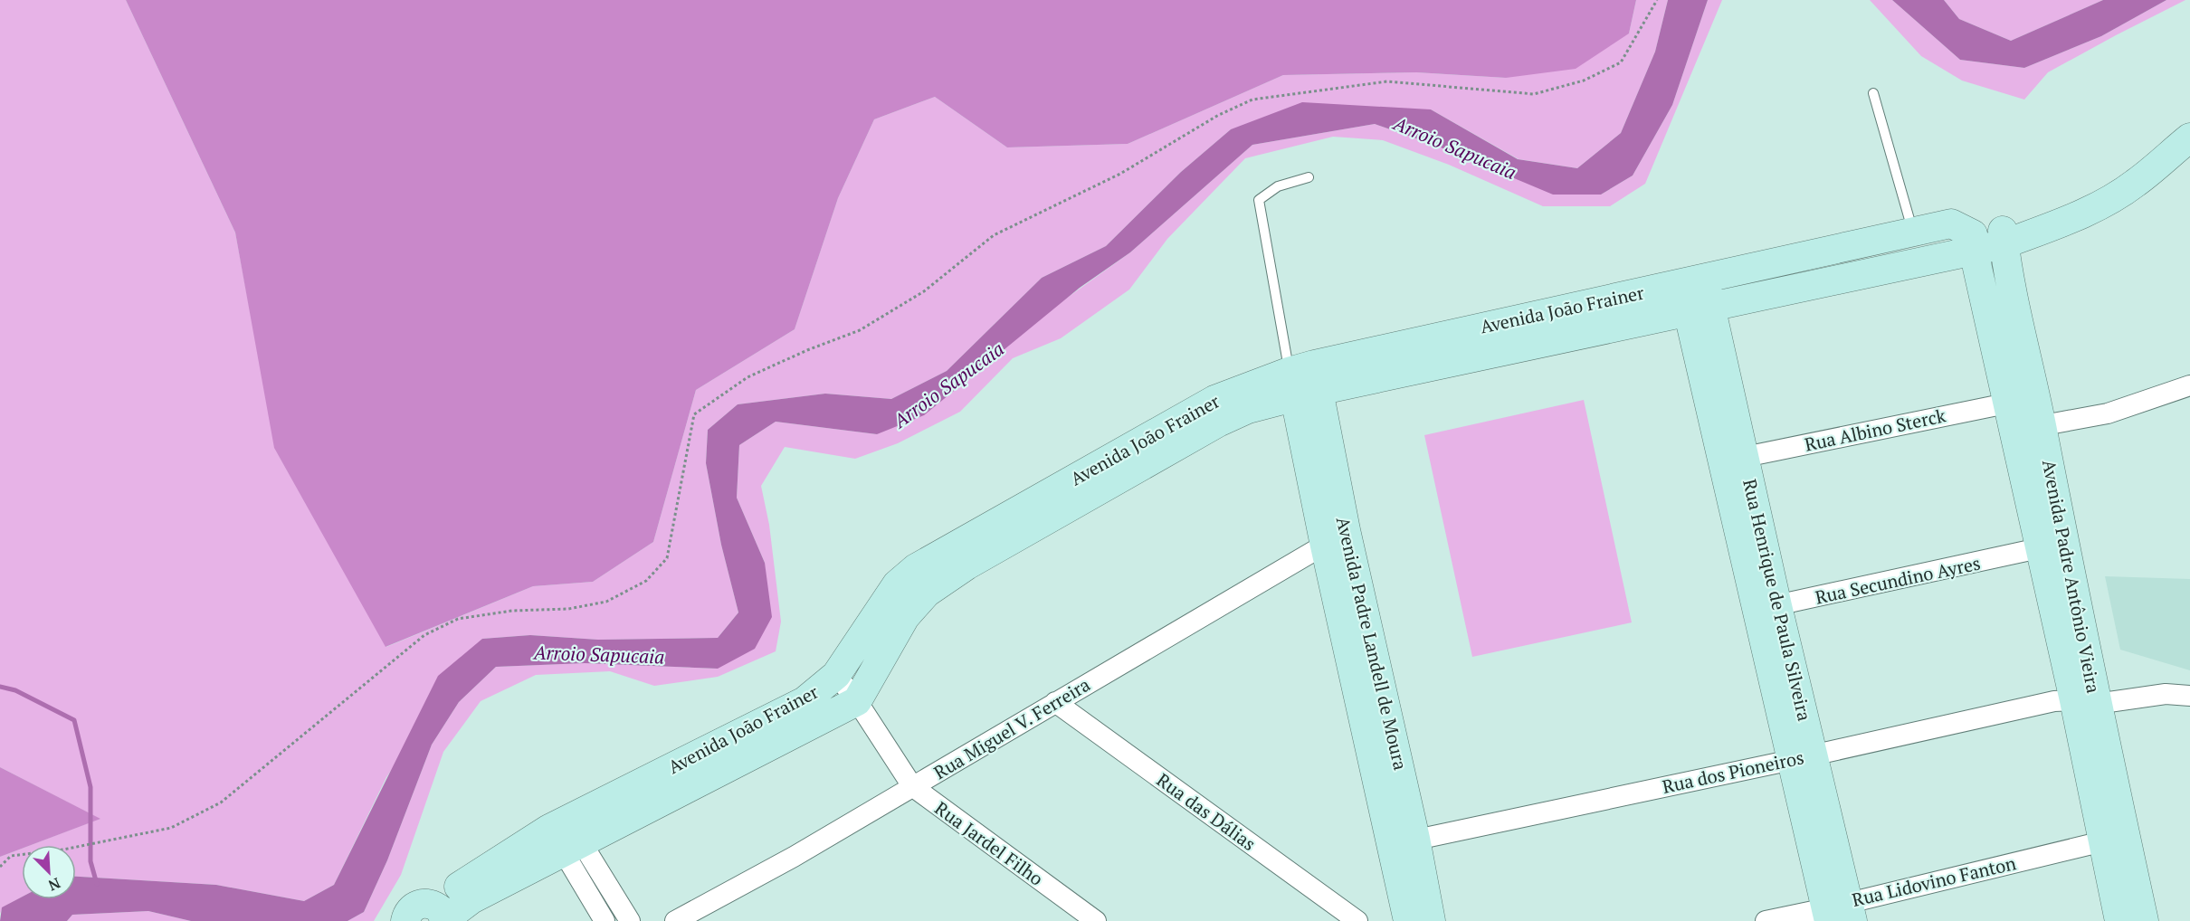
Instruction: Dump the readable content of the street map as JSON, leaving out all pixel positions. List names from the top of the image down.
{
  "streets": {
    "street": [
      "Avenida João Frainer",
      "Rua Albino Sterck",
      "Avenida Padre Antônio Vieira",
      "Rua Secundino Ayres",
      "Rua Henrique de Paula Silveira",
      "Avenida Padre Landell de Moura",
      "Rua Miguel V. Ferreira",
      "Rua dos Pioneiros",
      "Rua das Dálias",
      "Rua Jardel Filho",
      "Rua Lidovino Fanton"
    ]
  },
  "crossings": [
    ["Avenida João Frainer", "Avenida Padre Antônio Vieira"],
    ["Avenida João Frainer", "Rua Henrique de Paula Silveira"],
    ["Avenida João Frainer", "Avenida Padre Landell de Moura"],
    ["Avenida João Frainer", "Rua Jardel Filho"],
    ["Rua Albino Sterck", "Avenida Padre Antônio Vieira"],
    ["Rua Albino Sterck", "Rua Henrique de Paula Silveira"],
    ["Avenida Padre Antônio Vieira", "Rua Secundino Ayres"],
    ["Avenida Padre Antônio Vieira", "Rua dos Pioneiros"],
    ["Avenida Padre Antônio Vieira", "Rua Lidovino Fanton"],
    ["Rua Secundino Ayres", "Rua Henrique de Paula Silveira"],
    ["Rua Henrique de Paula Silveira", "Rua dos Pioneiros"],
    ["Rua Henrique de Paula Silveira", "Rua Lidovino Fanton"],
    ["Avenida Padre Landell de Moura", "Rua Miguel V. Ferreira"],
    ["Avenida Padre Landell de Moura", "Rua dos Pioneiros"],
    ["Rua Miguel V. Ferreira", "Rua das Dálias"],
    ["Rua Miguel V. Ferreira", "Rua Jardel Filho"]
  ],
  "water": ["Arroio Sapucaia"],
  "north": "bottom right"
}
